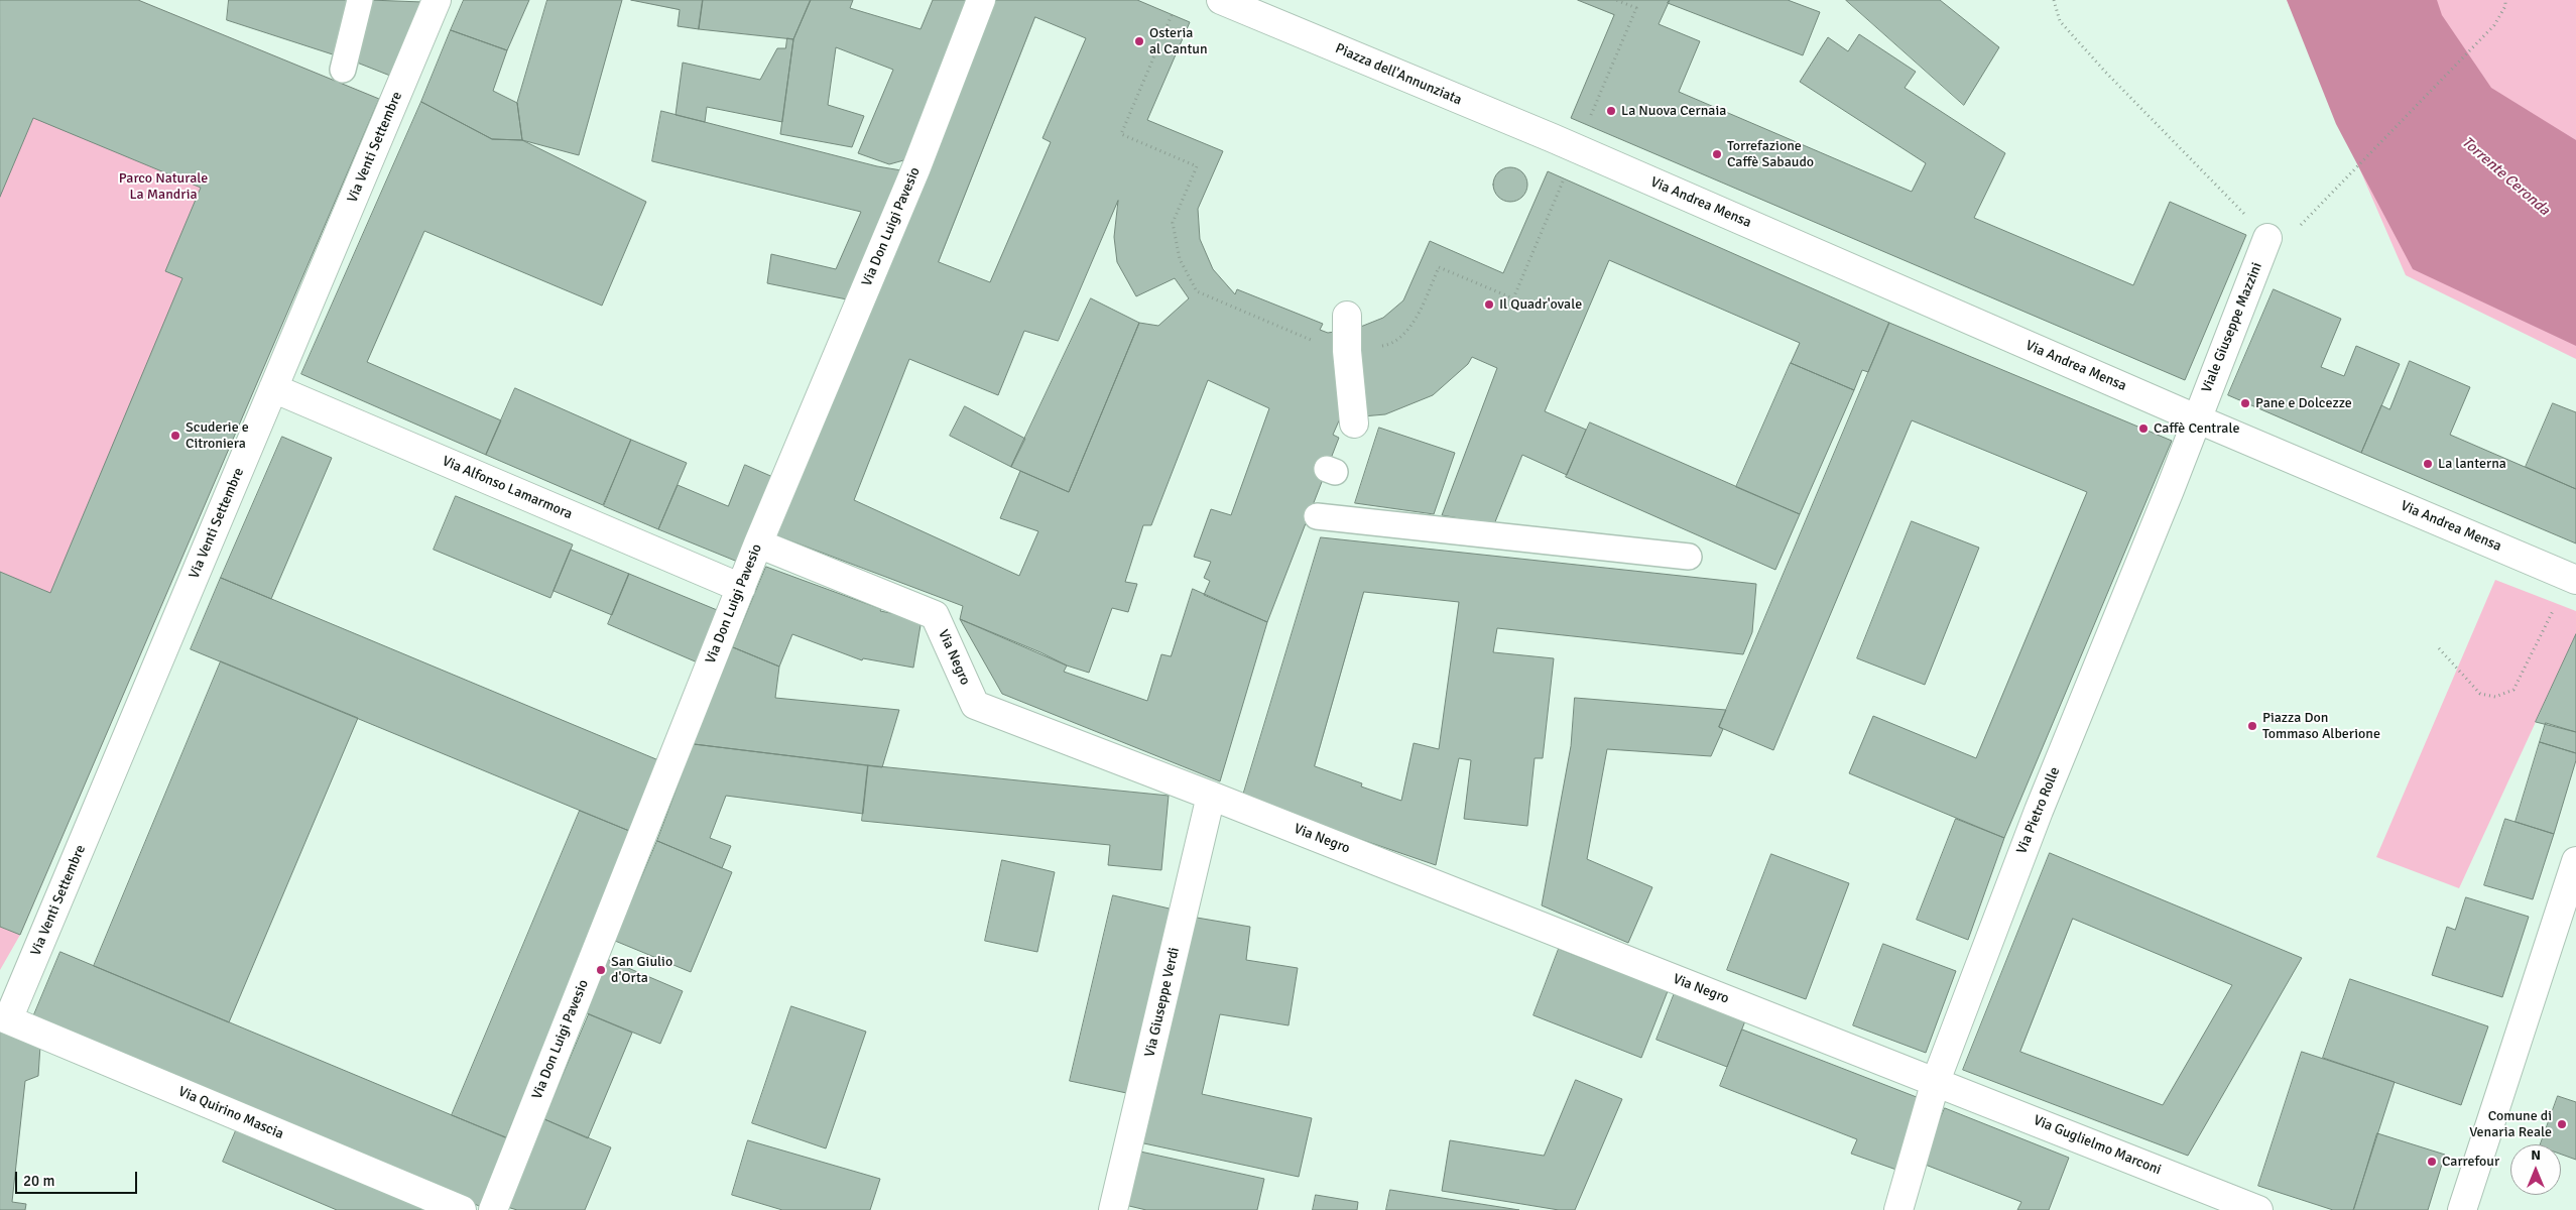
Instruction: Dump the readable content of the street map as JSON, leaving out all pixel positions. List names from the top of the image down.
{
  "streets": {
    "street": [
      "Piazza dell'Annunziata",
      "Via Venti Settembre",
      "Via Andrea Mensa",
      "Via Don Luigi Pavesio",
      "Viale Giuseppe Mazzini",
      "Via Alfonso Lamarmora",
      "Via Negro",
      "Via Pietro Rolle",
      "Via Giuseppe Verdi",
      "Via Quirino Mascia",
      "Via Guglielmo Marconi"
    ]
  },
  "crossings": [
    ["Piazza dell'Annunziata", "Via Andrea Mensa"],
    ["Via Venti Settembre", "Via Alfonso Lamarmora"],
    ["Via Venti Settembre", "Via Quirino Mascia"],
    ["Via Andrea Mensa", "Viale Giuseppe Mazzini"],
    ["Via Andrea Mensa", "Via Pietro Rolle"],
    ["Via Don Luigi Pavesio", "Via Alfonso Lamarmora"],
    ["Via Don Luigi Pavesio", "Via Negro"],
    ["Viale Giuseppe Mazzini", "Via Pietro Rolle"],
    ["Via Negro", "Via Pietro Rolle"],
    ["Via Negro", "Via Giuseppe Verdi"],
    ["Via Negro", "Via Guglielmo Marconi"],
    ["Via Pietro Rolle", "Via Guglielmo Marconi"]
  ],
  "water": ["Torrente Ceronda"],
  "parks": ["Parco Naturale La Mandria"],
  "places": [
    "Osteria al Cantun",
    "La Nuova Cernaia",
    "Torrefazione Caffè Sabaudo",
    "Il Quadr'ovale",
    "Pane e Dolcezze",
    "Caffè Centrale",
    "Scuderie e Citroniera",
    "La lanterna",
    "Piazza Don Tommaso Alberione",
    "San Giulio d'Orta",
    "Comune di Venaria Reale",
    "Carrefour"
  ],
  "scale_bar": "20 m",
  "north": "top"
}
